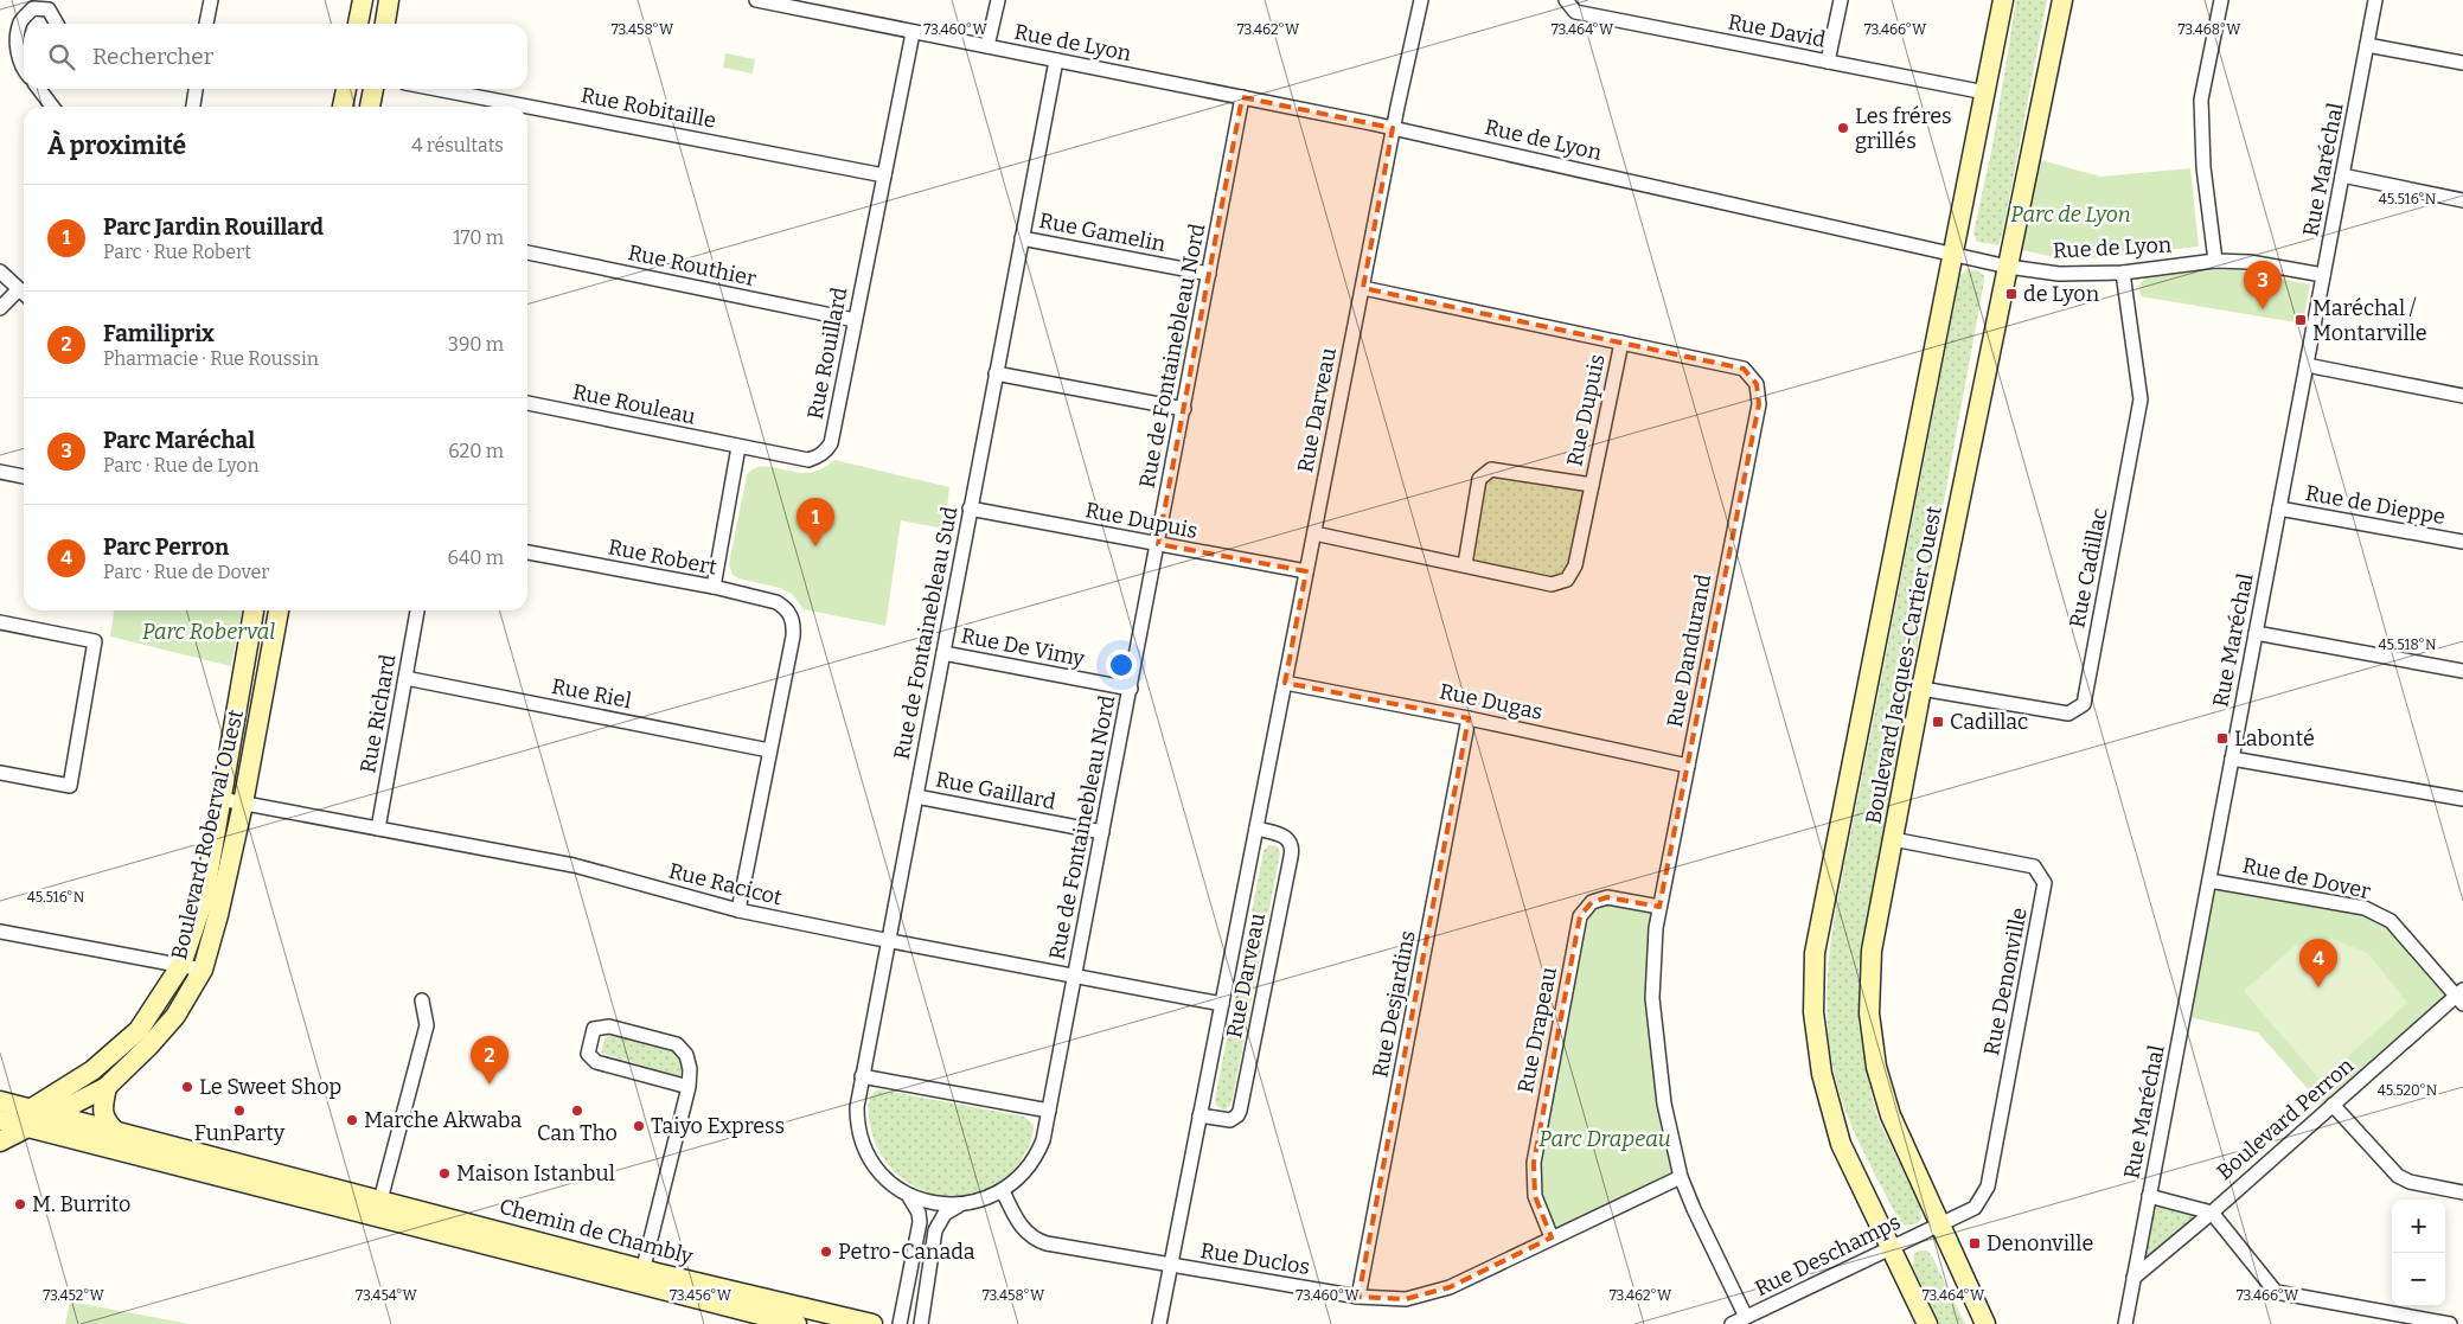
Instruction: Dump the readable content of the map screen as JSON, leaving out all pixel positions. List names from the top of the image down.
{
  "streets": {
    "main road": ["Boulevard Jacques-Cartier Ouest", "Boulevard Roberval Ouest", "Chemin de Chambly"],
    "street": [
      "Rue David",
      "Rue de Lyon",
      "Rue Robitaille",
      "Rue Maréchal",
      "Rue Gamelin",
      "Rue Routhier",
      "Rue Rouillard",
      "Rue de Fontainebleau Nord",
      "Rue Rouleau",
      "Rue Darveau",
      "Rue Dupuis",
      "Rue de Dieppe",
      "Rue Robert",
      "Rue Cadillac",
      "Rue de Fontainebleau Sud",
      "Rue De Vimy",
      "Rue Dandurand",
      "Rue Riel",
      "Rue Dugas",
      "Rue Richard",
      "Rue Gaillard",
      "Rue de Dover",
      "Rue Racicot",
      "Rue Denonville",
      "Rue Desjardins",
      "Rue Drapeau",
      "Boulevard Perron",
      "Rue Deschamps",
      "Rue Duclos"
    ]
  },
  "crossings": [
    ["Rue David", "Boulevard Jacques-Cartier Ouest"],
    ["Rue de Lyon", "Rue Maréchal"],
    ["Rue de Lyon", "Rue Rouillard"],
    ["Rue de Lyon", "Rue de Fontainebleau Nord"],
    ["Rue de Lyon", "Rue Darveau"],
    ["Rue de Lyon", "Rue Cadillac"],
    ["Rue de Lyon", "Rue de Fontainebleau Sud"],
    ["Rue de Lyon", "Boulevard Jacques-Cartier Ouest"],
    ["Rue Robitaille", "Rue Rouillard"],
    ["Rue Maréchal", "Rue de Dieppe"],
    ["Rue Maréchal", "Rue de Dover"],
    ["Rue Maréchal", "Boulevard Perron"],
    ["Rue Gamelin", "Rue de Fontainebleau Nord"],
    ["Rue Gamelin", "Rue de Fontainebleau Sud"],
    ["Rue Routhier", "Rue Rouillard"],
    ["Rue Rouillard", "Rue Rouleau"],
    ["Rue de Fontainebleau Nord", "Rue Dupuis"],
    ["Rue de Fontainebleau Nord", "Rue De Vimy"],
    ["Rue de Fontainebleau Nord", "Rue Gaillard"],
    ["Rue de Fontainebleau Nord", "Rue Racicot"],
    ["Rue de Fontainebleau Nord", "Rue Duclos"],
    ["Rue Darveau", "Rue Dupuis"],
    ["Rue Darveau", "Rue Dandurand"],
    ["Rue Darveau", "Rue Dugas"],
    ["Rue Darveau", "Rue Racicot"],
    ["Rue Darveau", "Rue Duclos"],
    ["Rue Dupuis", "Rue de Fontainebleau Sud"],
    ["Rue Dupuis", "Rue Dandurand"],
    ["Rue Robert", "Rue Riel"],
    ["Rue Cadillac", "Boulevard Jacques-Cartier Ouest"],
    ["Rue de Fontainebleau Sud", "Rue De Vimy"],
    ["Rue de Fontainebleau Sud", "Rue Gaillard"],
    ["Rue de Fontainebleau Sud", "Rue Racicot"],
    ["Rue Dandurand", "Rue Dugas"],
    ["Rue Dandurand", "Rue Drapeau"],
    ["Rue Dandurand", "Rue Deschamps"],
    ["Rue Dandurand", "Rue Duclos"],
    ["Boulevard Jacques-Cartier Ouest", "Rue Denonville"],
    ["Boulevard Jacques-Cartier Ouest", "Rue Deschamps"],
    ["Rue Riel", "Rue Richard"],
    ["Rue Dugas", "Rue Desjardins"],
    ["Rue Richard", "Rue Racicot"],
    ["Boulevard Roberval Ouest", "Rue Racicot"],
    ["Boulevard Roberval Ouest", "Chemin de Chambly"],
    ["Rue de Dover", "Boulevard Perron"],
    ["Rue Denonville", "Rue Deschamps"],
    ["Rue Desjardins", "Rue Duclos"],
    ["Rue Drapeau", "Rue Duclos"]
  ],
  "parks": ["Parc de Lyon", "Parc Roberval", "Parc Drapeau"],
  "places": {
    "other": [
      "Les fréres grillés",
      "Le Sweet Shop",
      "FunParty",
      "Can Tho",
      "Marche Akwaba",
      "Taiyo Express",
      "Maison Istanbul",
      "M. Burrito",
      "Petro-Canada"
    ],
    "transit": [
      "de Lyon",
      "Maréchal / Montarville",
      "Cadillac",
      "Labonté",
      "Denonville"
    ]
  },
  "page": {
    "search": "Rechercher",
    "heading": ["À proximité", "4 résultats"],
    "list": [
      {
        "mark": "1",
        "name": "Parc Jardin Rouillard",
        "note": "Parc · Rue Robert",
        "value": "170 m"
      },
      {
        "mark": "2",
        "name": "Familiprix",
        "note": "Pharmacie · Rue Roussin",
        "value": "390 m"
      },
      {
        "mark": "3",
        "name": "Parc Maréchal",
        "note": "Parc · Rue de Lyon",
        "value": "620 m"
      },
      {
        "mark": "4",
        "name": "Parc Perron",
        "note": "Parc · Rue de Dover",
        "value": "640 m"
      }
    ],
    "pins": [
      "3",
      "1",
      "4",
      "2"
    ],
    "map_buttons": ["+", "−"]
  },
  "coordinates": [
    "73.458°W",
    "73.460°W",
    "73.462°W",
    "73.464°W",
    "73.466°W",
    "73.468°W",
    "45.516°N",
    "45.518°N",
    "45.520°N",
    "73.452°W",
    "73.454°W",
    "73.456°W"
  ]
}
